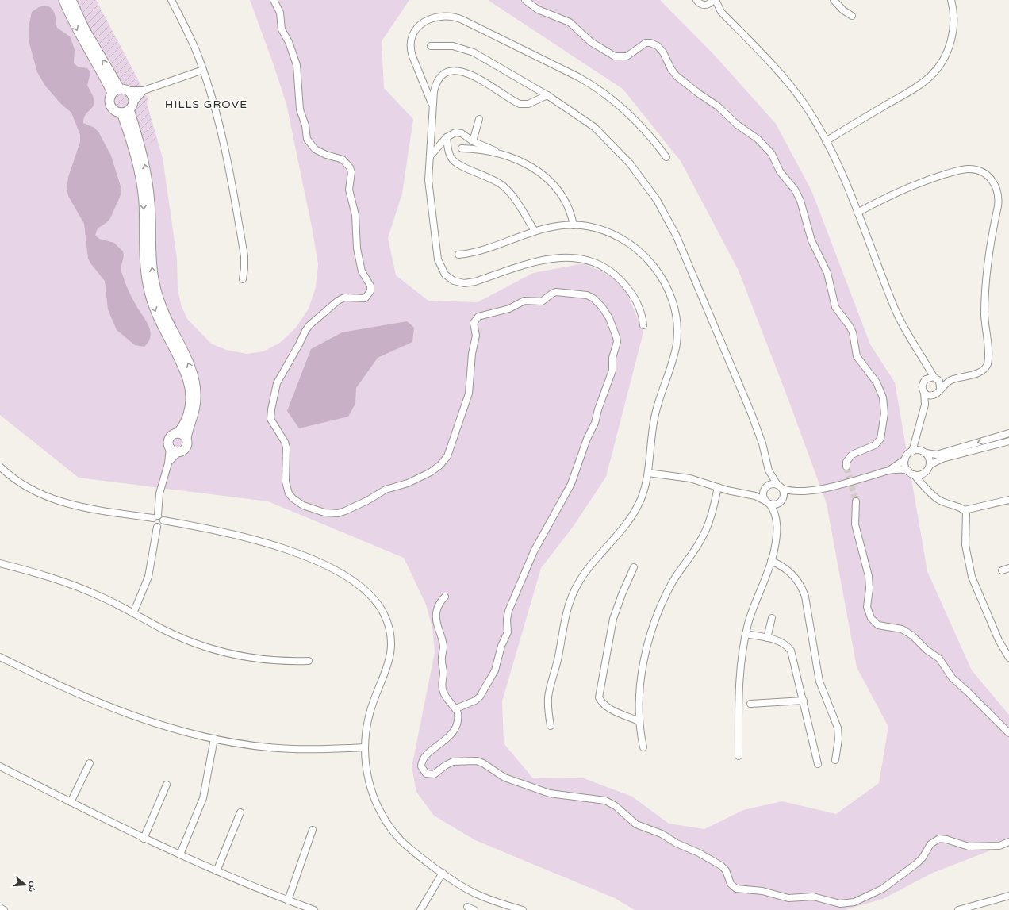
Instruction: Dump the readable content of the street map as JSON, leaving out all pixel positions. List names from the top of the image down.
{
  "districts": ["HILLS GROVE"],
  "north": "right"
}
